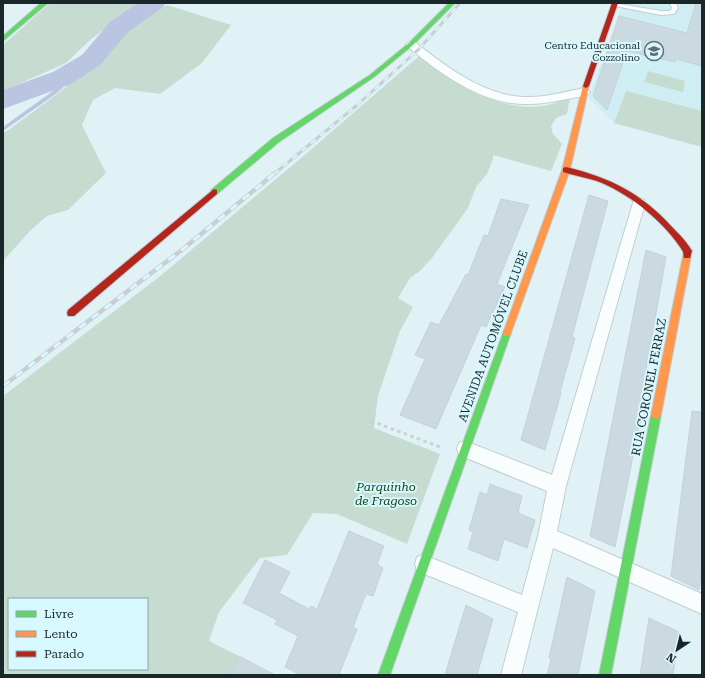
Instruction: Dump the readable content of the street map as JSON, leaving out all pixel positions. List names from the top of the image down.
{
  "streets": {
    "street": ["AVENIDA AUTOMÓVEL CLUBE", "RUA CORONEL FERRAZ"]
  },
  "crossings": [
    ["AVENIDA AUTOMÓVEL CLUBE", "RUA CORONEL FERRAZ"]
  ],
  "parks": ["Parquinho de Fragoso"],
  "places": {
    "school or university": ["Centro Educacional Cozzolino"]
  },
  "legend": ["Livre", "Lento", "Parado"],
  "north": "bottom left"
}
